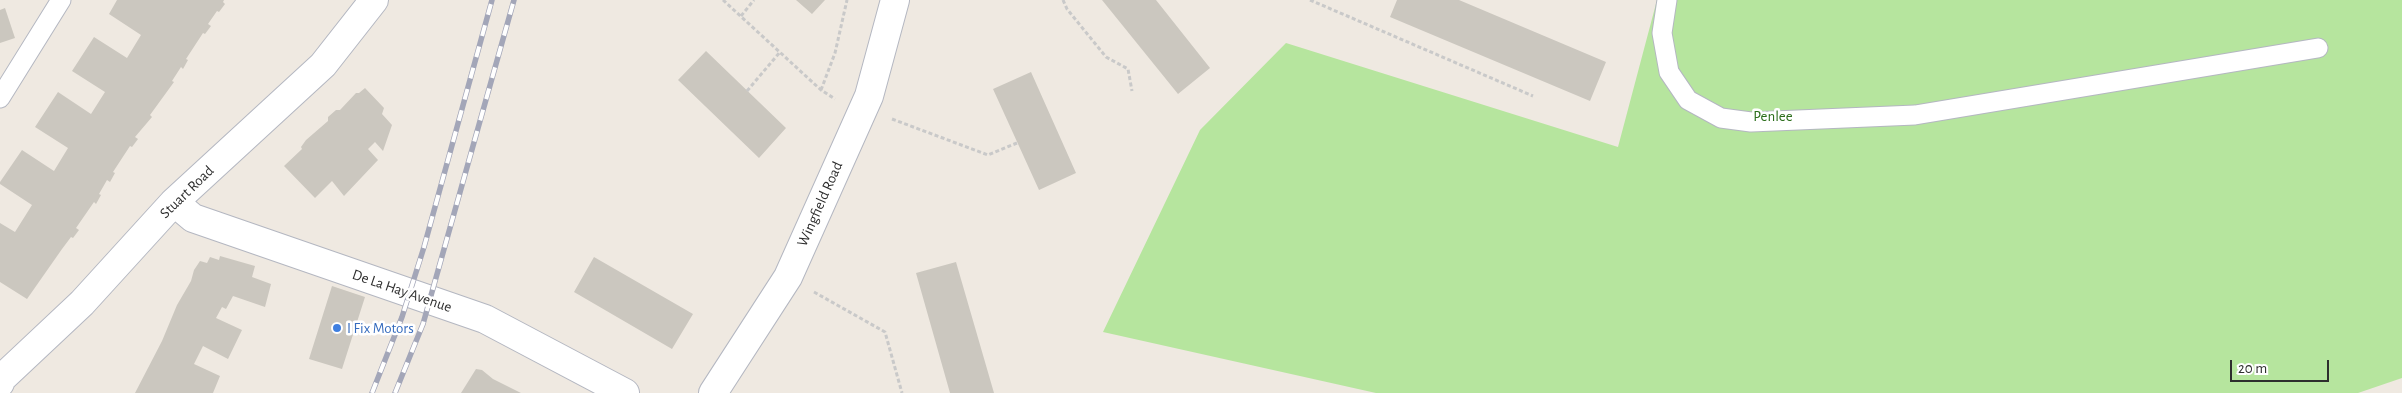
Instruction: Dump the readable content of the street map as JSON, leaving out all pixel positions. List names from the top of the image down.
{
  "streets": {
    "street": ["Stuart Road", "Wingfield Road", "De La Hay Avenue"]
  },
  "crossings": [
    ["Stuart Road", "De La Hay Avenue"]
  ],
  "parks": ["Penlee"],
  "places": ["I Fix Motors"],
  "scale_bar": "20 m"
}
